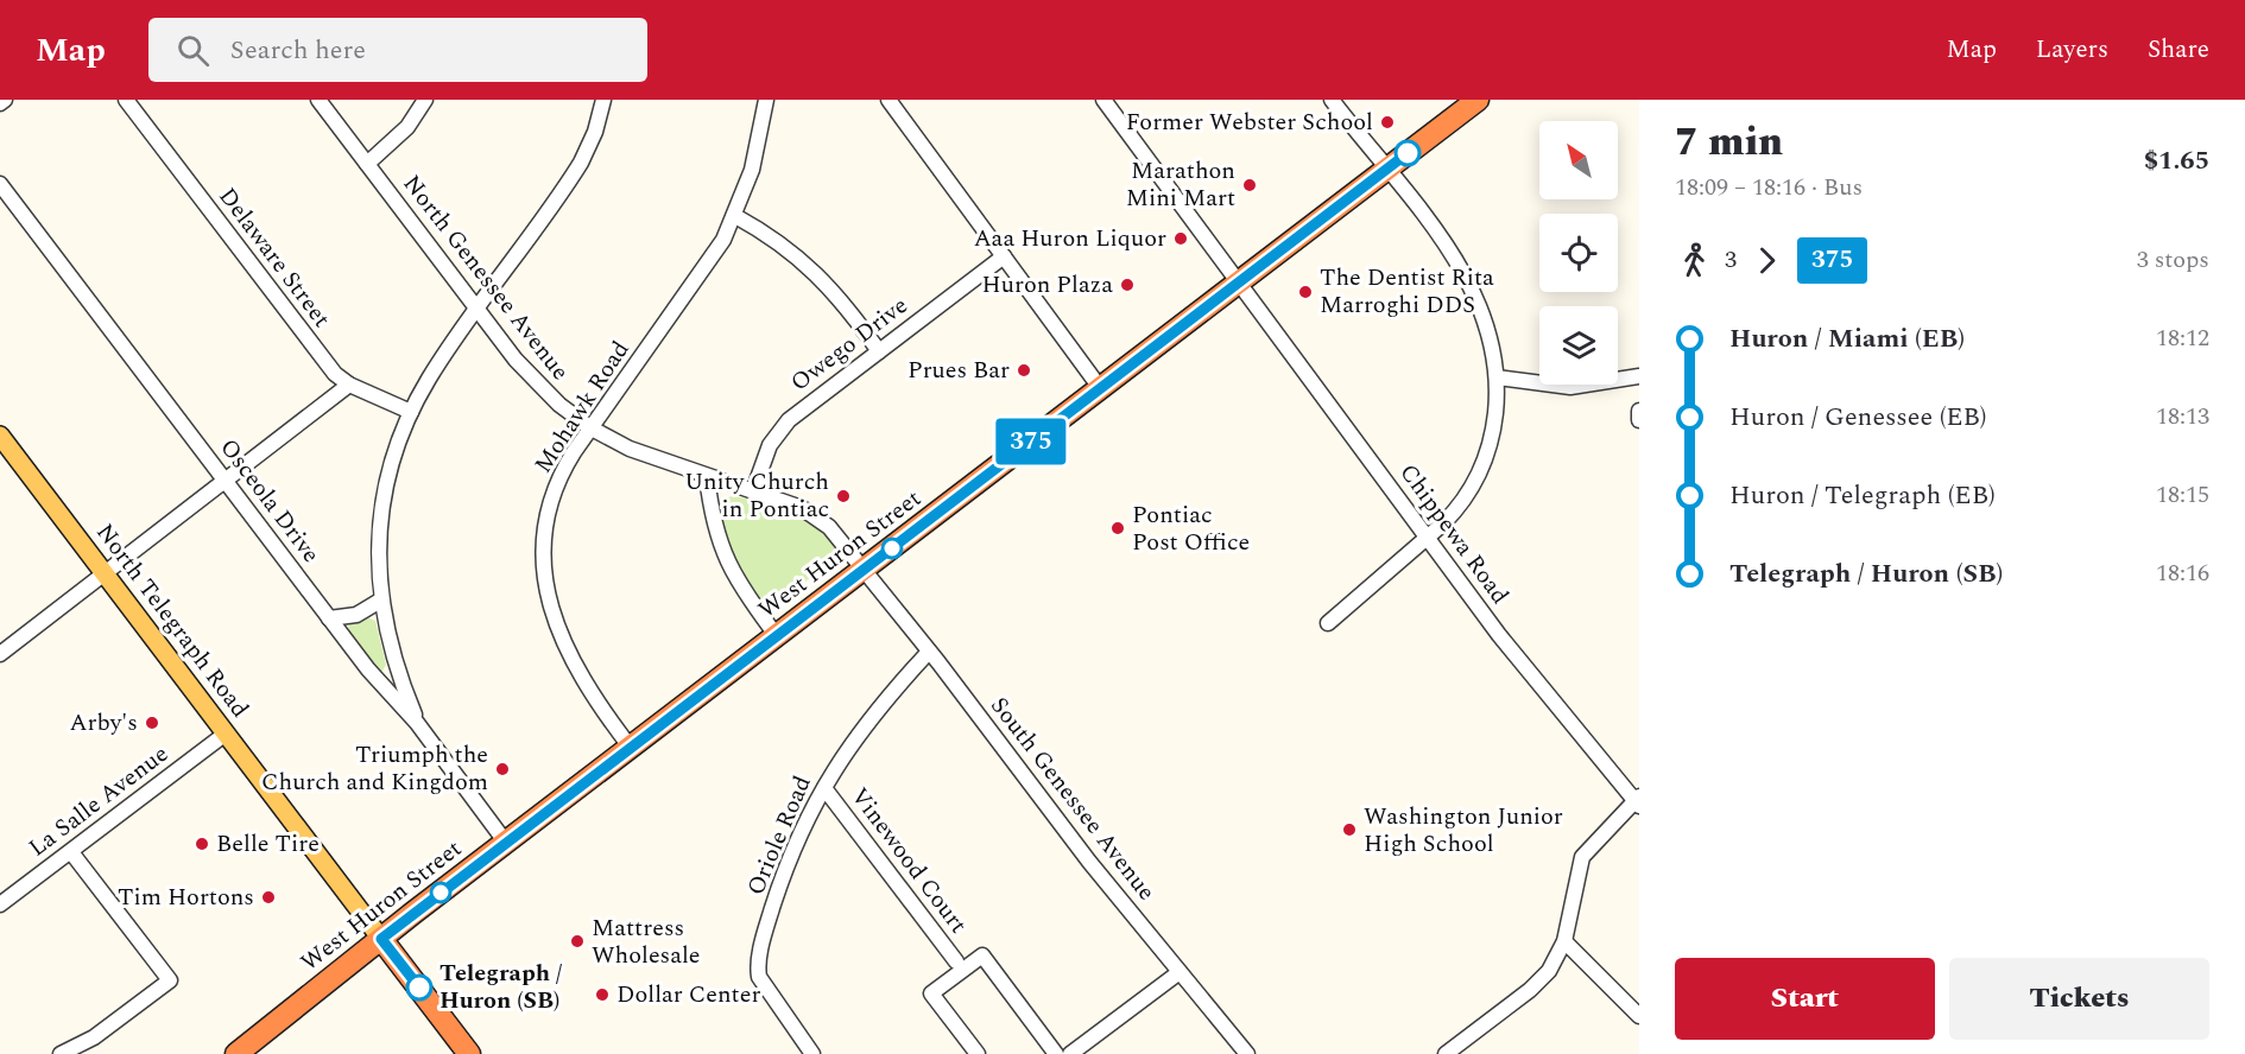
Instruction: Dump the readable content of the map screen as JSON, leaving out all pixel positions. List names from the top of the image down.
{
  "streets": {
    "highway": ["West Huron Street"],
    "main road": ["North Telegraph Road"],
    "street": [
      "Delaware Street",
      "North Genessee Avenue",
      "Owego Drive",
      "Mohawk Road",
      "Osceola Drive",
      "Chippewa Road",
      "South Genessee Avenue",
      "La Salle Avenue",
      "Oriole Road",
      "Vinewood Court"
    ]
  },
  "crossings": [
    ["North Genessee Avenue", "Owego Drive"],
    ["North Genessee Avenue", "Mohawk Road"],
    ["North Genessee Avenue", "West Huron Street"],
    ["North Genessee Avenue", "South Genessee Avenue"],
    ["Mohawk Road", "West Huron Street"],
    ["Osceola Drive", "West Huron Street"],
    ["Chippewa Road", "West Huron Street"],
    ["West Huron Street", "North Telegraph Road"],
    ["West Huron Street", "South Genessee Avenue"],
    ["North Telegraph Road", "La Salle Avenue"],
    ["South Genessee Avenue", "Oriole Road"],
    ["Oriole Road", "Vinewood Court"]
  ],
  "places": [
    "Former Webster School",
    "Marathon Mini Mart",
    "Aaa Huron Liquor",
    "Huron Plaza",
    "The Dentist Rita Marroghi DDS",
    "Prues Bar",
    "Unity Church in Pontiac",
    "Pontiac Post Office",
    "Arby's",
    "Triumph the Church and Kingdom",
    "Washington Junior High School",
    "Belle Tire",
    "Tim Hortons",
    "Mattress Wholesale",
    "Telegraph / Huron (SB)",
    "Dollar Center"
  ],
  "lines": ["bus line 375"],
  "north": "top left",
  "page": {
    "header": "Map",
    "search": "Search here",
    "nav": ["Map", "Layers", "Share"],
    "on_map": "375",
    "heading": ["7 min", "18:09 – 18:16 · Bus", "$1.65"],
    "legs": ["3", "375", "3 stops"],
    "list": [
      {
        "name": "Huron / Miami (EB)",
        "value": "18:12"
      },
      {
        "name": "Huron / Genessee (EB)",
        "value": "18:13"
      },
      {
        "name": "Huron / Telegraph (EB)",
        "value": "18:15"
      },
      {
        "name": "Telegraph / Huron (SB)",
        "value": "18:16"
      }
    ],
    "buttons": ["Start", "Tickets"]
  }
}
